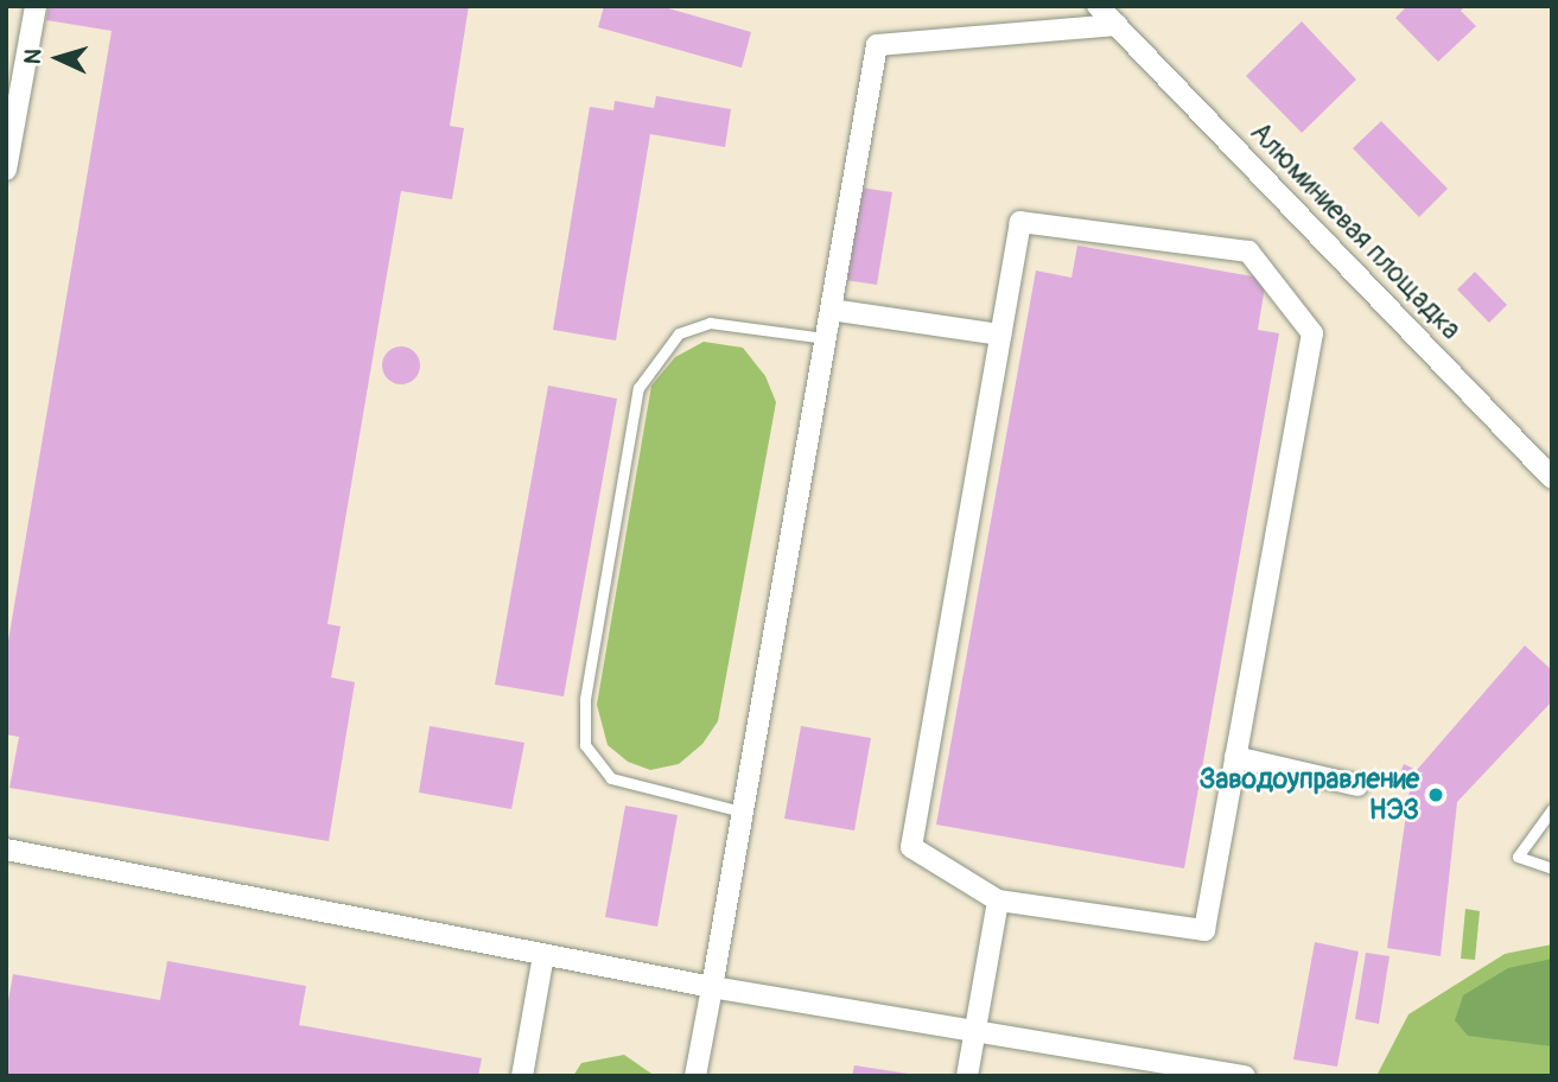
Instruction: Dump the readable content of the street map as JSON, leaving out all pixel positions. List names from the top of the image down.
{
  "streets": {
    "street": ["Алюминиевая площадка"]
  },
  "places": ["Заводоуправление НЭЗ"],
  "north": "left"
}
